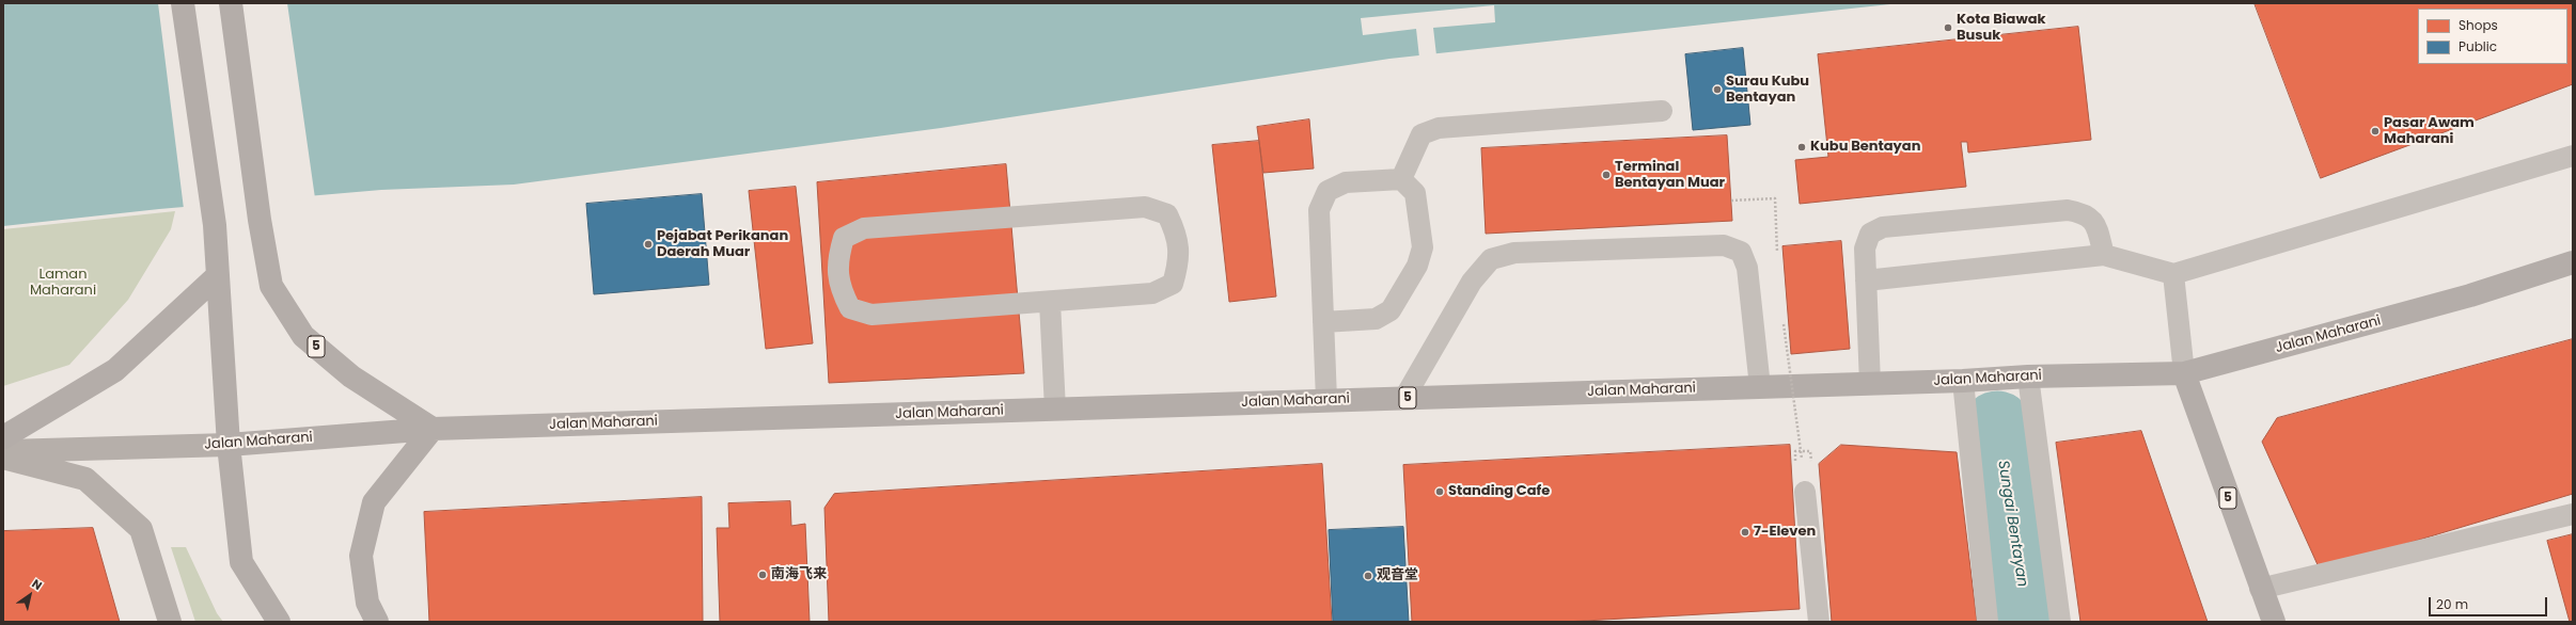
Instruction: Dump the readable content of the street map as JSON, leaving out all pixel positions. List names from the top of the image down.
{
  "streets": {
    "main road": ["Jalan Maharani", "5"]
  },
  "crossings": [
    ["Jalan Maharani", "5"]
  ],
  "water": ["Sungai Bentayan"],
  "parks": ["Laman Maharani"],
  "places": [
    "Kota Biawak Busuk",
    "Surau Kubu Bentayan",
    "Pasar Awam Maharani",
    "Kubu Bentayan",
    "Terminal Bentayan Muar",
    "Pejabat Perikanan Daerah Muar",
    "Standing Cafe",
    "7-Eleven",
    "南海飞来",
    "观音堂"
  ],
  "legend": ["Shops", "Public"],
  "scale_bar": "20 m",
  "north": "top right"
}
